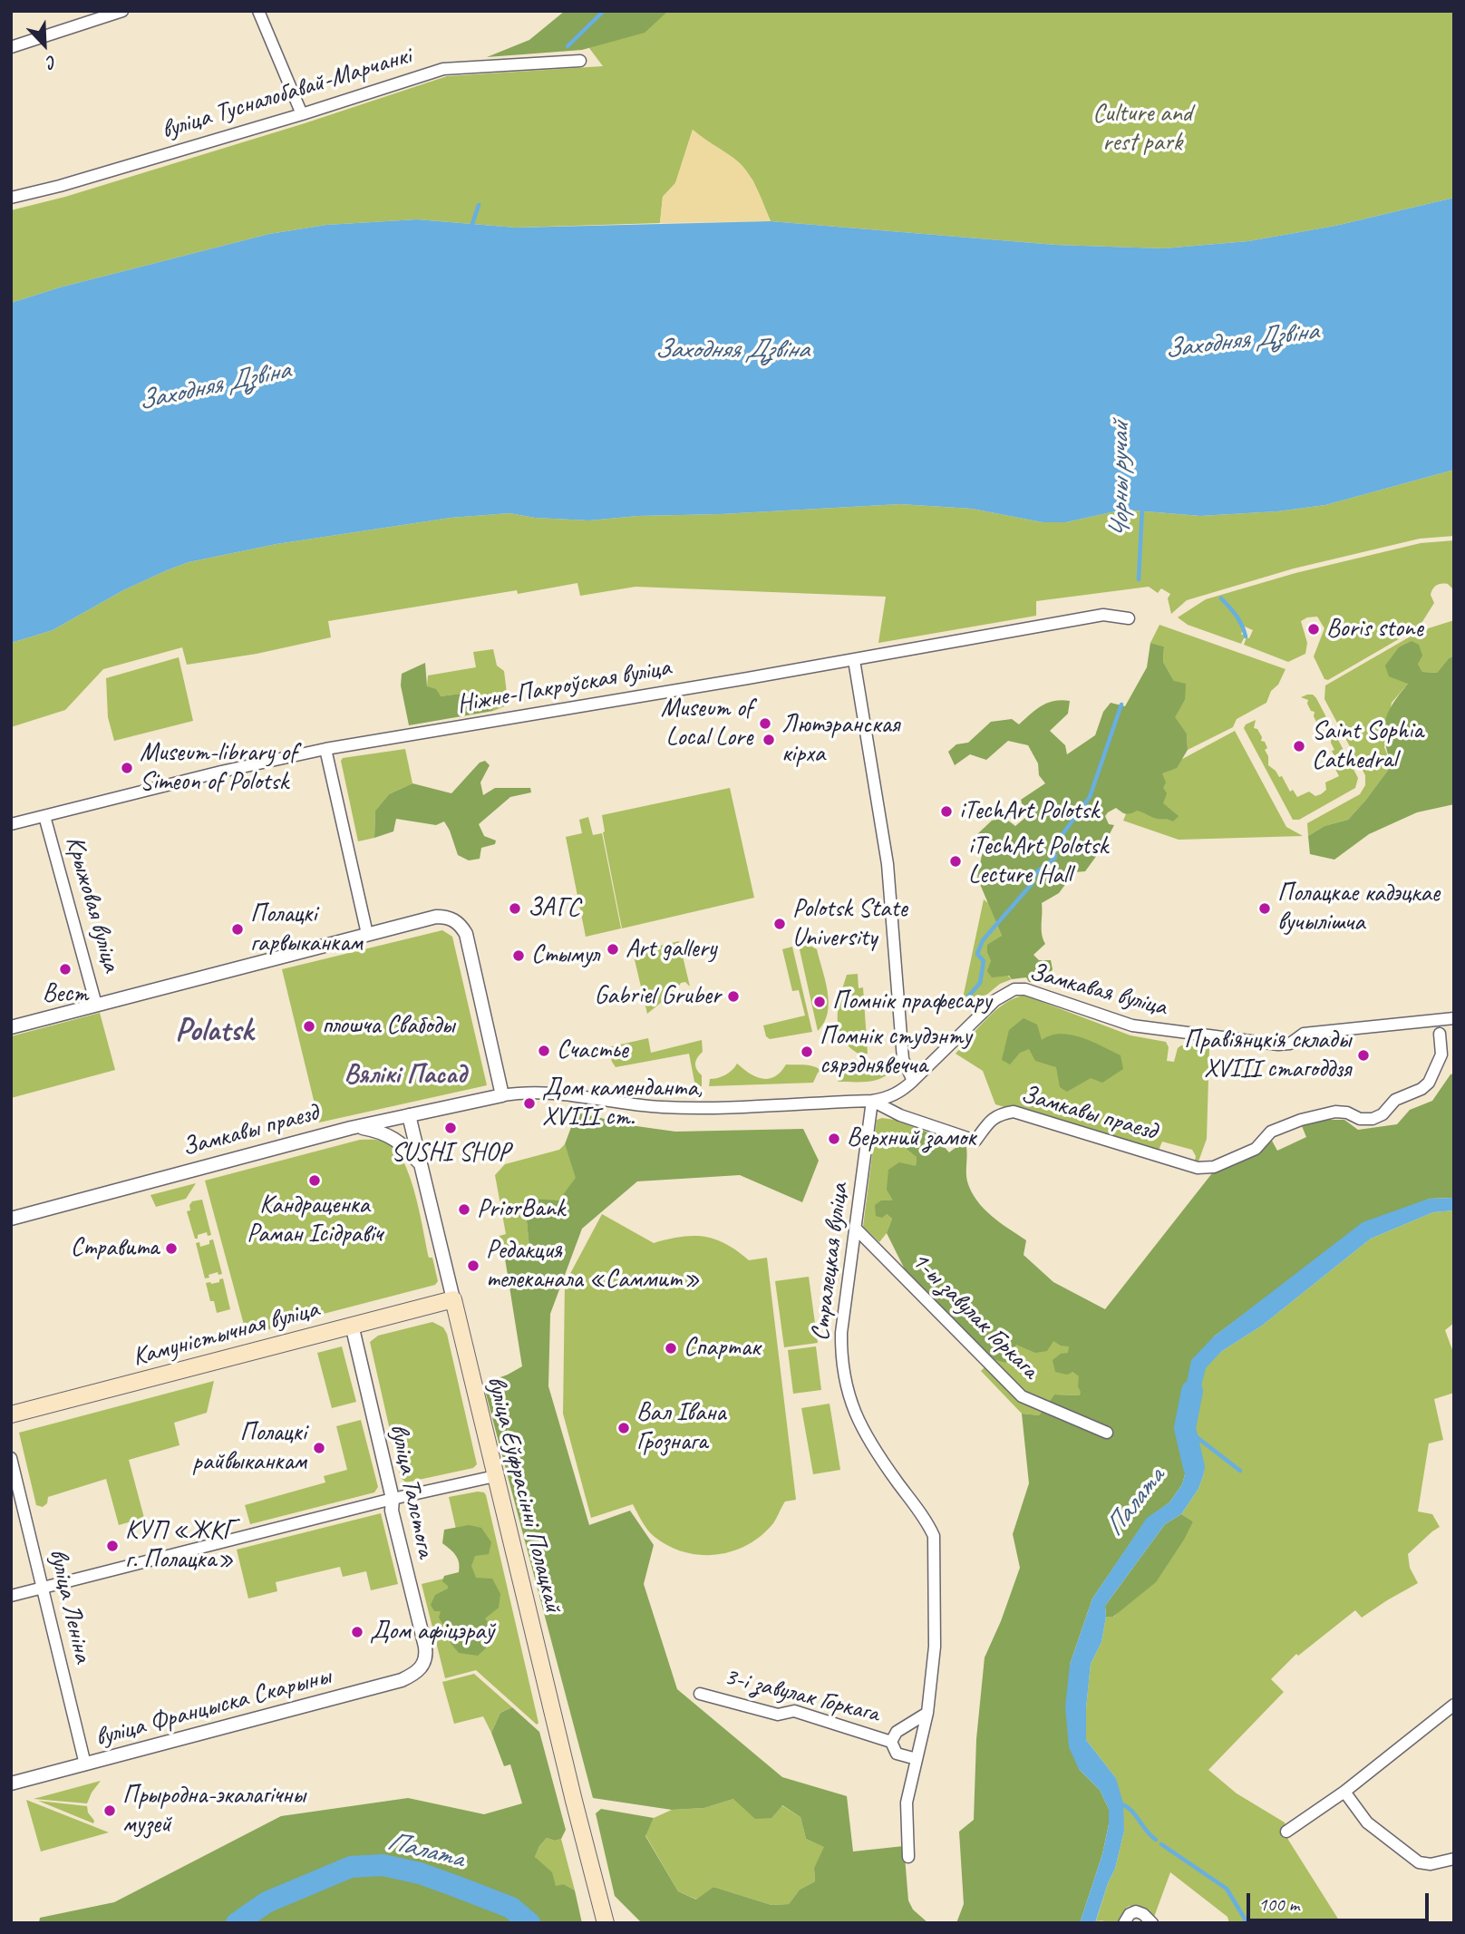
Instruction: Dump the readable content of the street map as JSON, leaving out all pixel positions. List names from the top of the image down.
{
  "streets": {
    "main road": ["Камуністычная вуліца", "вуліца Еўфрасінні Полацкай"],
    "street": [
      "вуліца Тусналобавай-Марчанкі",
      "Ніжне-Пакроўская вуліца",
      "Крыжовая вуліца",
      "Замкавая вуліца",
      "Замкавы праезд",
      "Стралецкая вуліца",
      "1-ы завулак Горкага",
      "вуліца Талстога",
      "вуліца Леніна",
      "3-і завулак Горкага",
      "вуліца Францыска Скарыны"
    ]
  },
  "crossings": [
    ["Ніжне-Пакроўская вуліца", "Крыжовая вуліца"],
    ["Замкавая вуліца", "Замкавы праезд"],
    ["Замкавая вуліца", "Стралецкая вуліца"],
    ["Замкавы праезд", "Стралецкая вуліца"],
    ["Замкавы праезд", "вуліца Еўфрасінні Полацкай"],
    ["Стралецкая вуліца", "1-ы завулак Горкага"],
    ["Стралецкая вуліца", "3-і завулак Горкага"],
    ["Камуністычная вуліца", "вуліца Талстога"],
    ["Камуністычная вуліца", "вуліца Еўфрасінні Полацкай"],
    ["вуліца Талстога", "вуліца Францыска Скарыны"],
    ["вуліца Леніна", "вуліца Францыска Скарыны"]
  ],
  "districts": ["Polatsk", "Вялікі Пасад"],
  "water": ["Заходняя Дзвіна", "Чорны ручай", "Палата"],
  "parks": ["Culture and rest park"],
  "places": [
    "Boris stone",
    "Museum of Local Lore",
    "Лютэранская кірха",
    "Saint Sophia Cathedral",
    "Museum-library of Simeon of Polotsk",
    "iTechArt Polotsk",
    "iTechArt Polotsk Lecture Hall",
    "ЗАГС",
    "Полацкае кадэцкае вучылішча",
    "Polotsk State University",
    "Полацкі гарвыканкам",
    "Art gallery",
    "Стымул",
    "Вест",
    "Gabriel Gruber",
    "Помнік прафесару",
    "плошча Свабоды",
    "Счастье",
    "Помнік студэнту сярэднявечча",
    "Правіянцкія склады XVIII стагоддзя",
    "Дом каменданта, XVIII ст.",
    "SUSHI SHOP",
    "Верхний замок",
    "Кандраценка Раман Ісідравіч",
    "PriorBank",
    "Стравита",
    "Редакция телеканала «Саммит»",
    "Спартак",
    "Вал Івана Грознага",
    "Полацкі райвыканкам",
    "КУП «ЖКГ г. Полацка»",
    "Дом афіцэраў",
    "Прыродна-экалагічны музей"
  ],
  "scale_bar": "100 m",
  "north": "bottom right"
}
